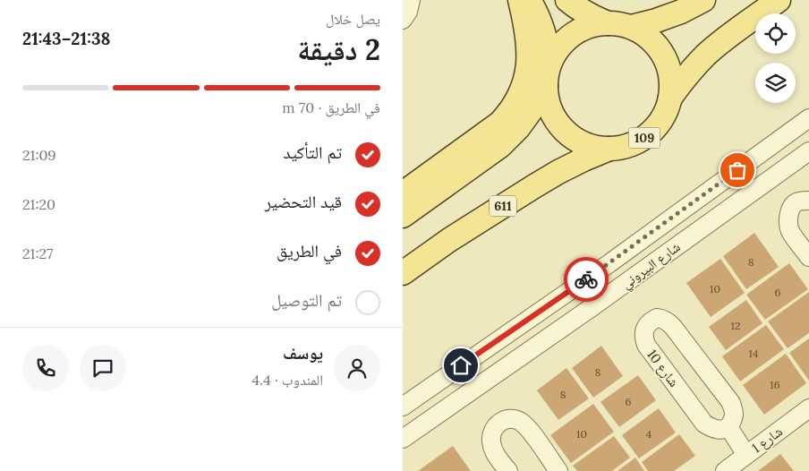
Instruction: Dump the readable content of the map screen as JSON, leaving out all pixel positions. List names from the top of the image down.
{
  "streets": {
    "main road": ["109", "611"],
    "street": ["شارع البيروني", "شارع 10", "شارع 1"]
  },
  "crossings": [
    ["109", "611"]
  ],
  "house_numbers": [
    "8",
    "10",
    "6",
    "12",
    "14",
    "8",
    "16",
    "8",
    "6",
    "10",
    "4"
  ],
  "page": {
    "heading": ["2 دقيقة", "يصل خلال", "21:38–21:43"],
    "panel": ["يوسف", "المندوب · 4.4"],
    "bar": "في الطريق · 70 m",
    "list": [
      ["تم التأكيد", "21:09"],
      ["قيد التحضير", "21:20"],
      ["في الطريق", "21:27"],
      "تم التوصيل"
    ]
  }
}
